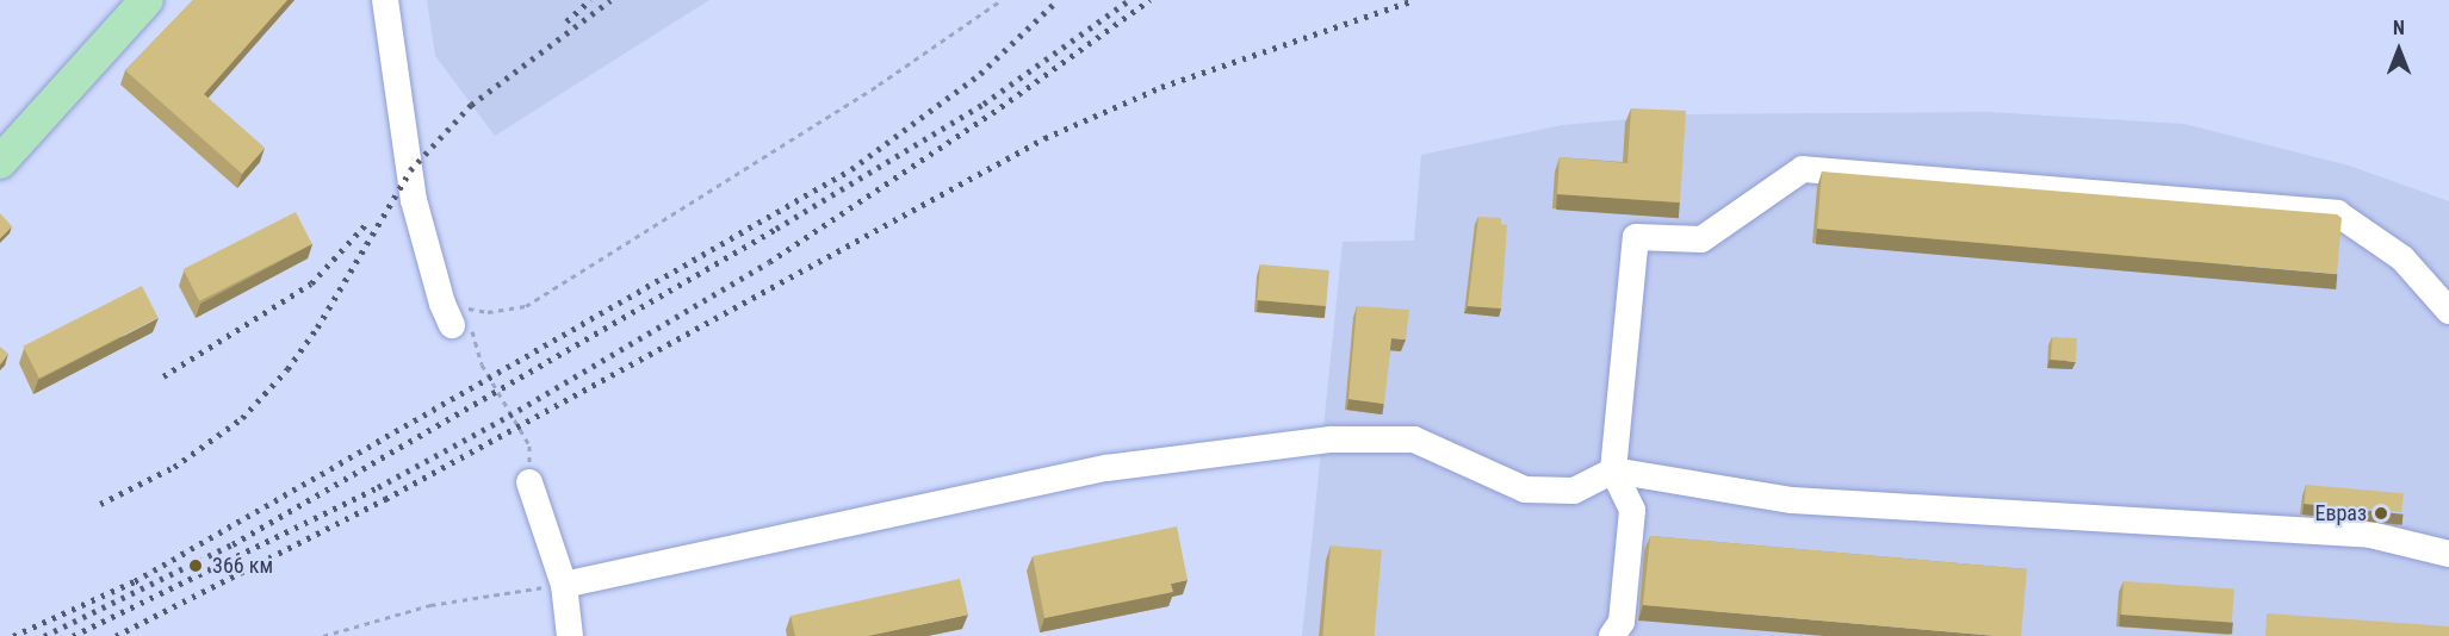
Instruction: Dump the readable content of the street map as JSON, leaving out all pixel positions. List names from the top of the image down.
{
  "places": ["Евраз", "366 км"],
  "north": "top"
}
